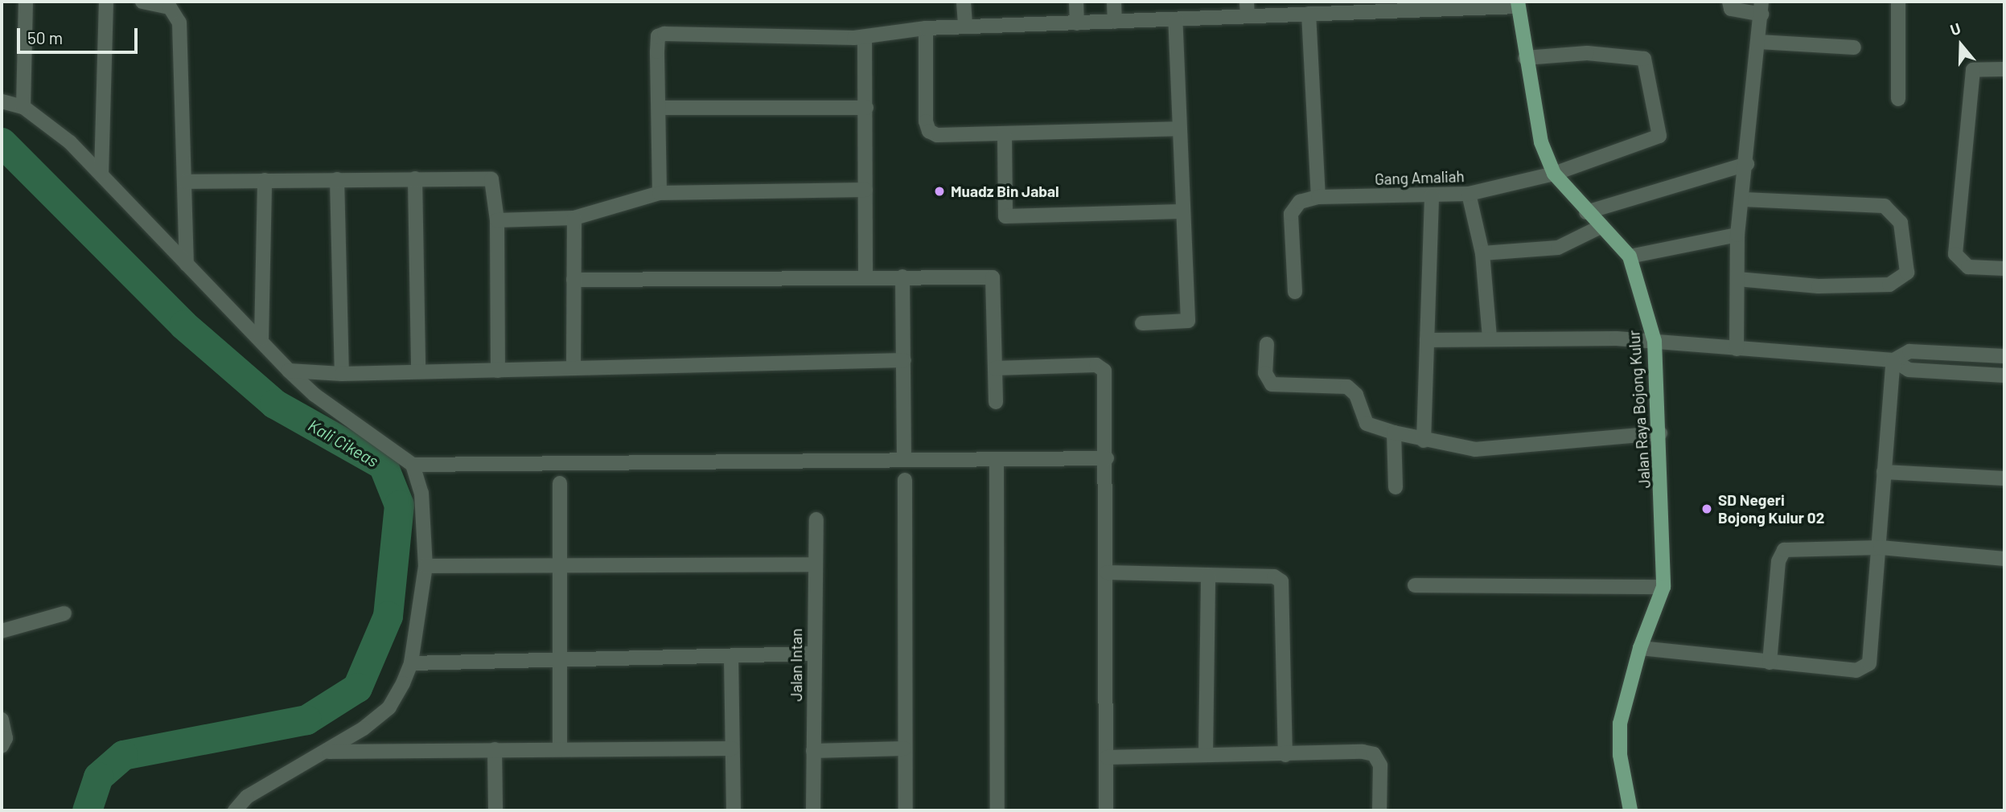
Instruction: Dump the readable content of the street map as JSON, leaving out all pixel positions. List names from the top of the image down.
{
  "streets": {
    "main road": ["Jalan Raya Bojong Kulur"],
    "street": ["Gang Amaliah", "Jalan Intan"]
  },
  "water": ["Kali Cikeas"],
  "places": ["Muadz Bin Jabal", "SD Negeri Bojong Kulur 02"],
  "scale_bar": "50 m",
  "north": "top"
}
